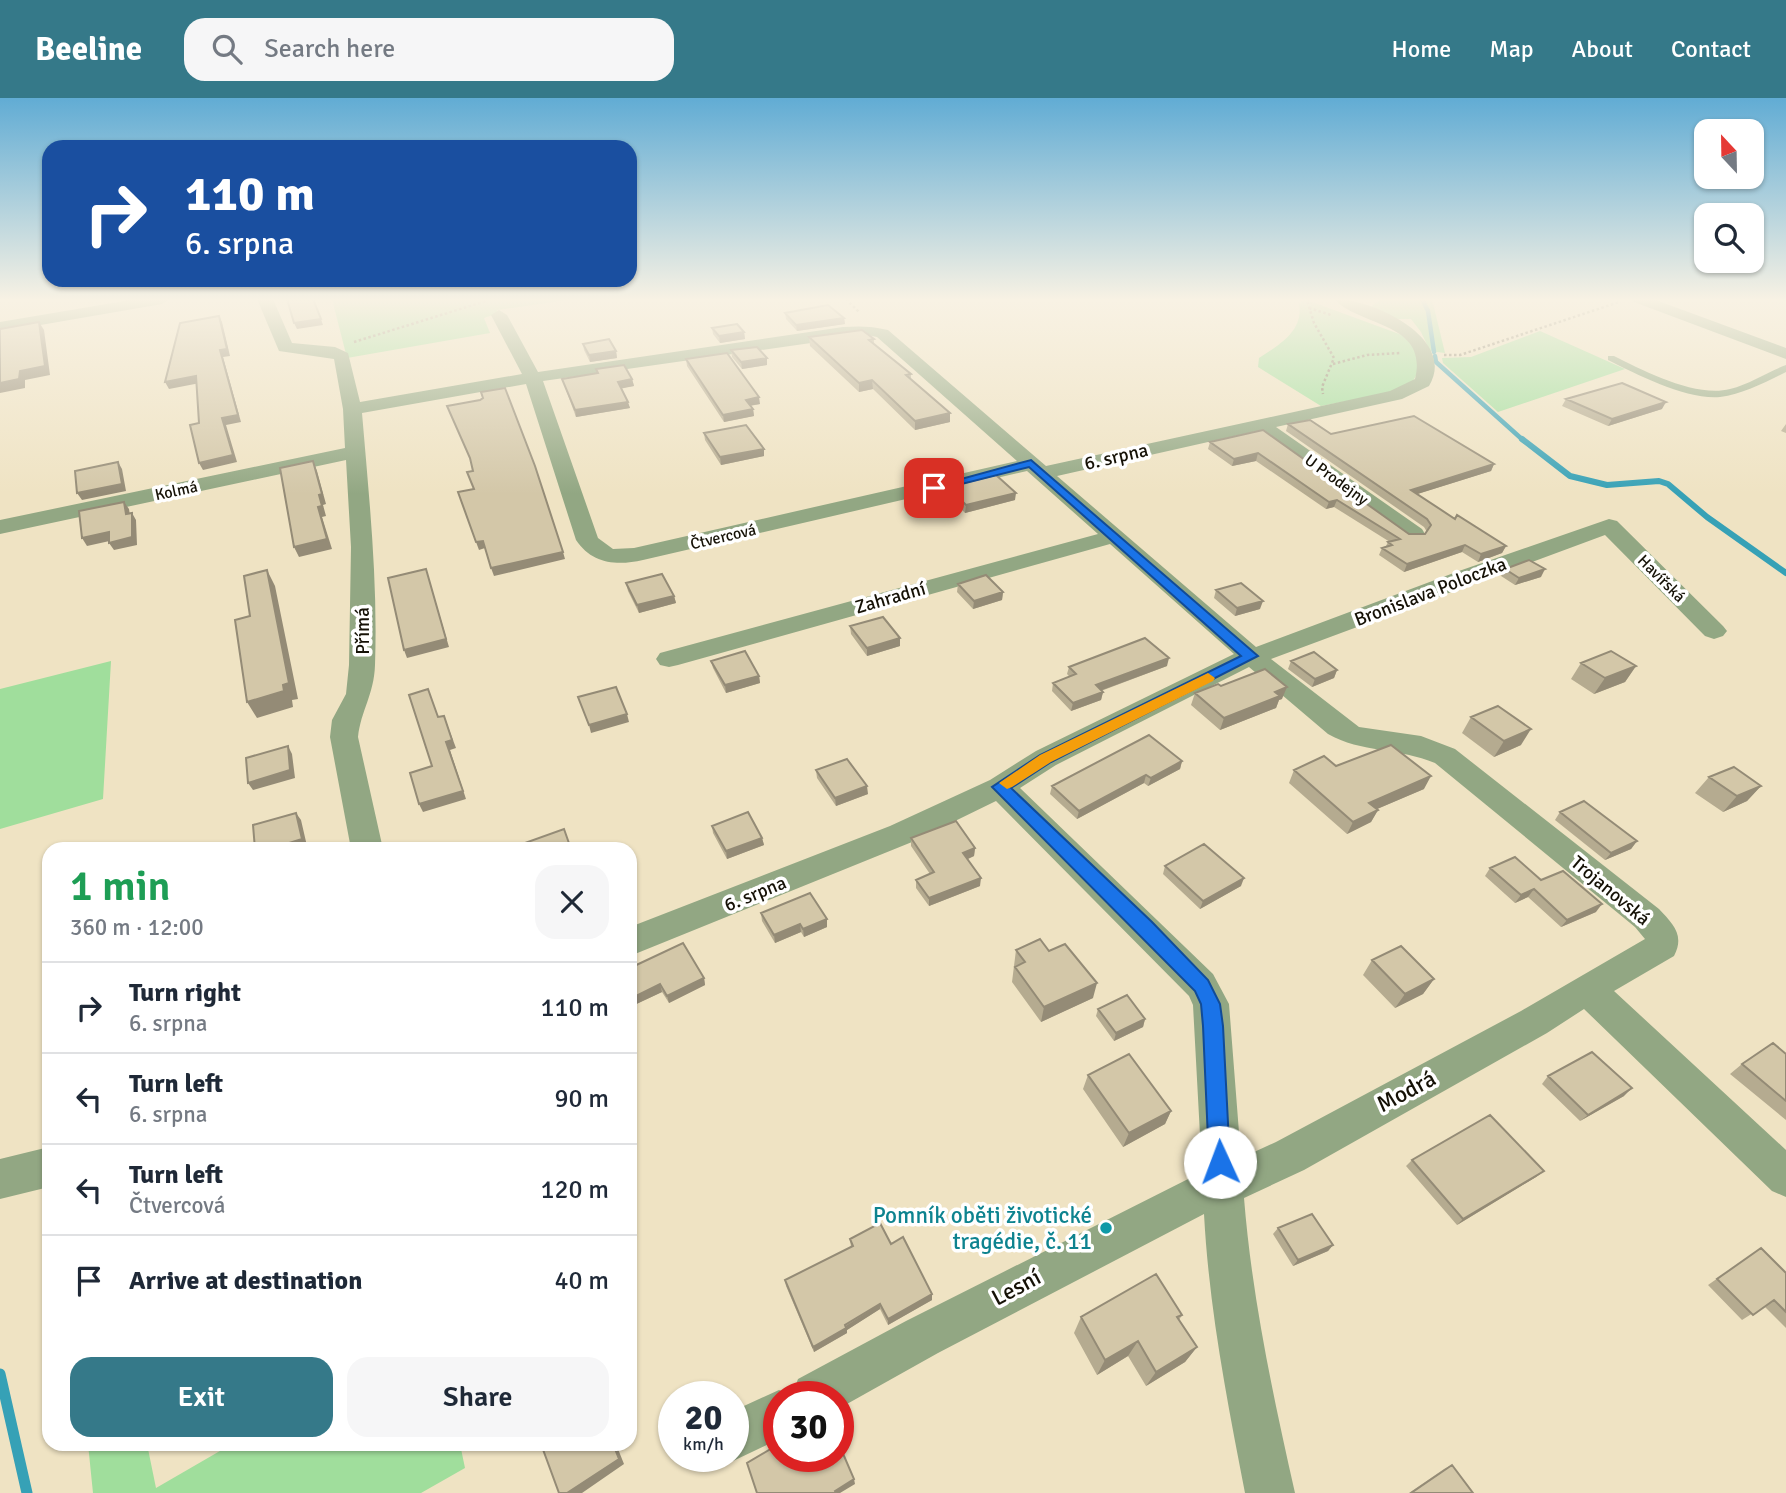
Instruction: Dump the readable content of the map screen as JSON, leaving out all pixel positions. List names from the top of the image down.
{
  "streets": {
    "street": [
      "6. srpna",
      "U Prodejny",
      "Kolmá",
      "Čtvercová",
      "Havířská",
      "Bronislava Poloczka",
      "Zahradní",
      "Přímá",
      "Trojanovská",
      "Modrá",
      "Lesní"
    ]
  },
  "crossings": [
    ["6. srpna", "U Prodejny"],
    ["6. srpna", "Čtvercová"],
    ["6. srpna", "Bronislava Poloczka"],
    ["6. srpna", "Trojanovská"],
    ["Kolmá", "Přímá"],
    ["Havířská", "Bronislava Poloczka"],
    ["Bronislava Poloczka", "Trojanovská"],
    ["Trojanovská", "Modrá"],
    ["Modrá", "Lesní"]
  ],
  "places": ["Pomník oběti životické tragédie, č. 11"],
  "north": "top",
  "page": {
    "header": "Beeline",
    "search": "Search here",
    "nav": [
      "Home",
      "Map",
      "About",
      "Contact"
    ],
    "turn": ["110 m", "6. srpna"],
    "heading": ["1 min", "360 m · 12:00"],
    "list": [
      {
        "name": "Turn right",
        "note": "6. srpna",
        "value": "110 m"
      },
      {
        "name": "Turn left",
        "note": "6. srpna",
        "value": "90 m"
      },
      {
        "name": "Turn left",
        "note": "Čtvercová",
        "value": "120 m"
      },
      {
        "name": "Arrive at destination",
        "value": "40 m"
      }
    ],
    "buttons": ["Exit", "Share"],
    "speed": "20 km/h",
    "limit": "30"
  }
}
